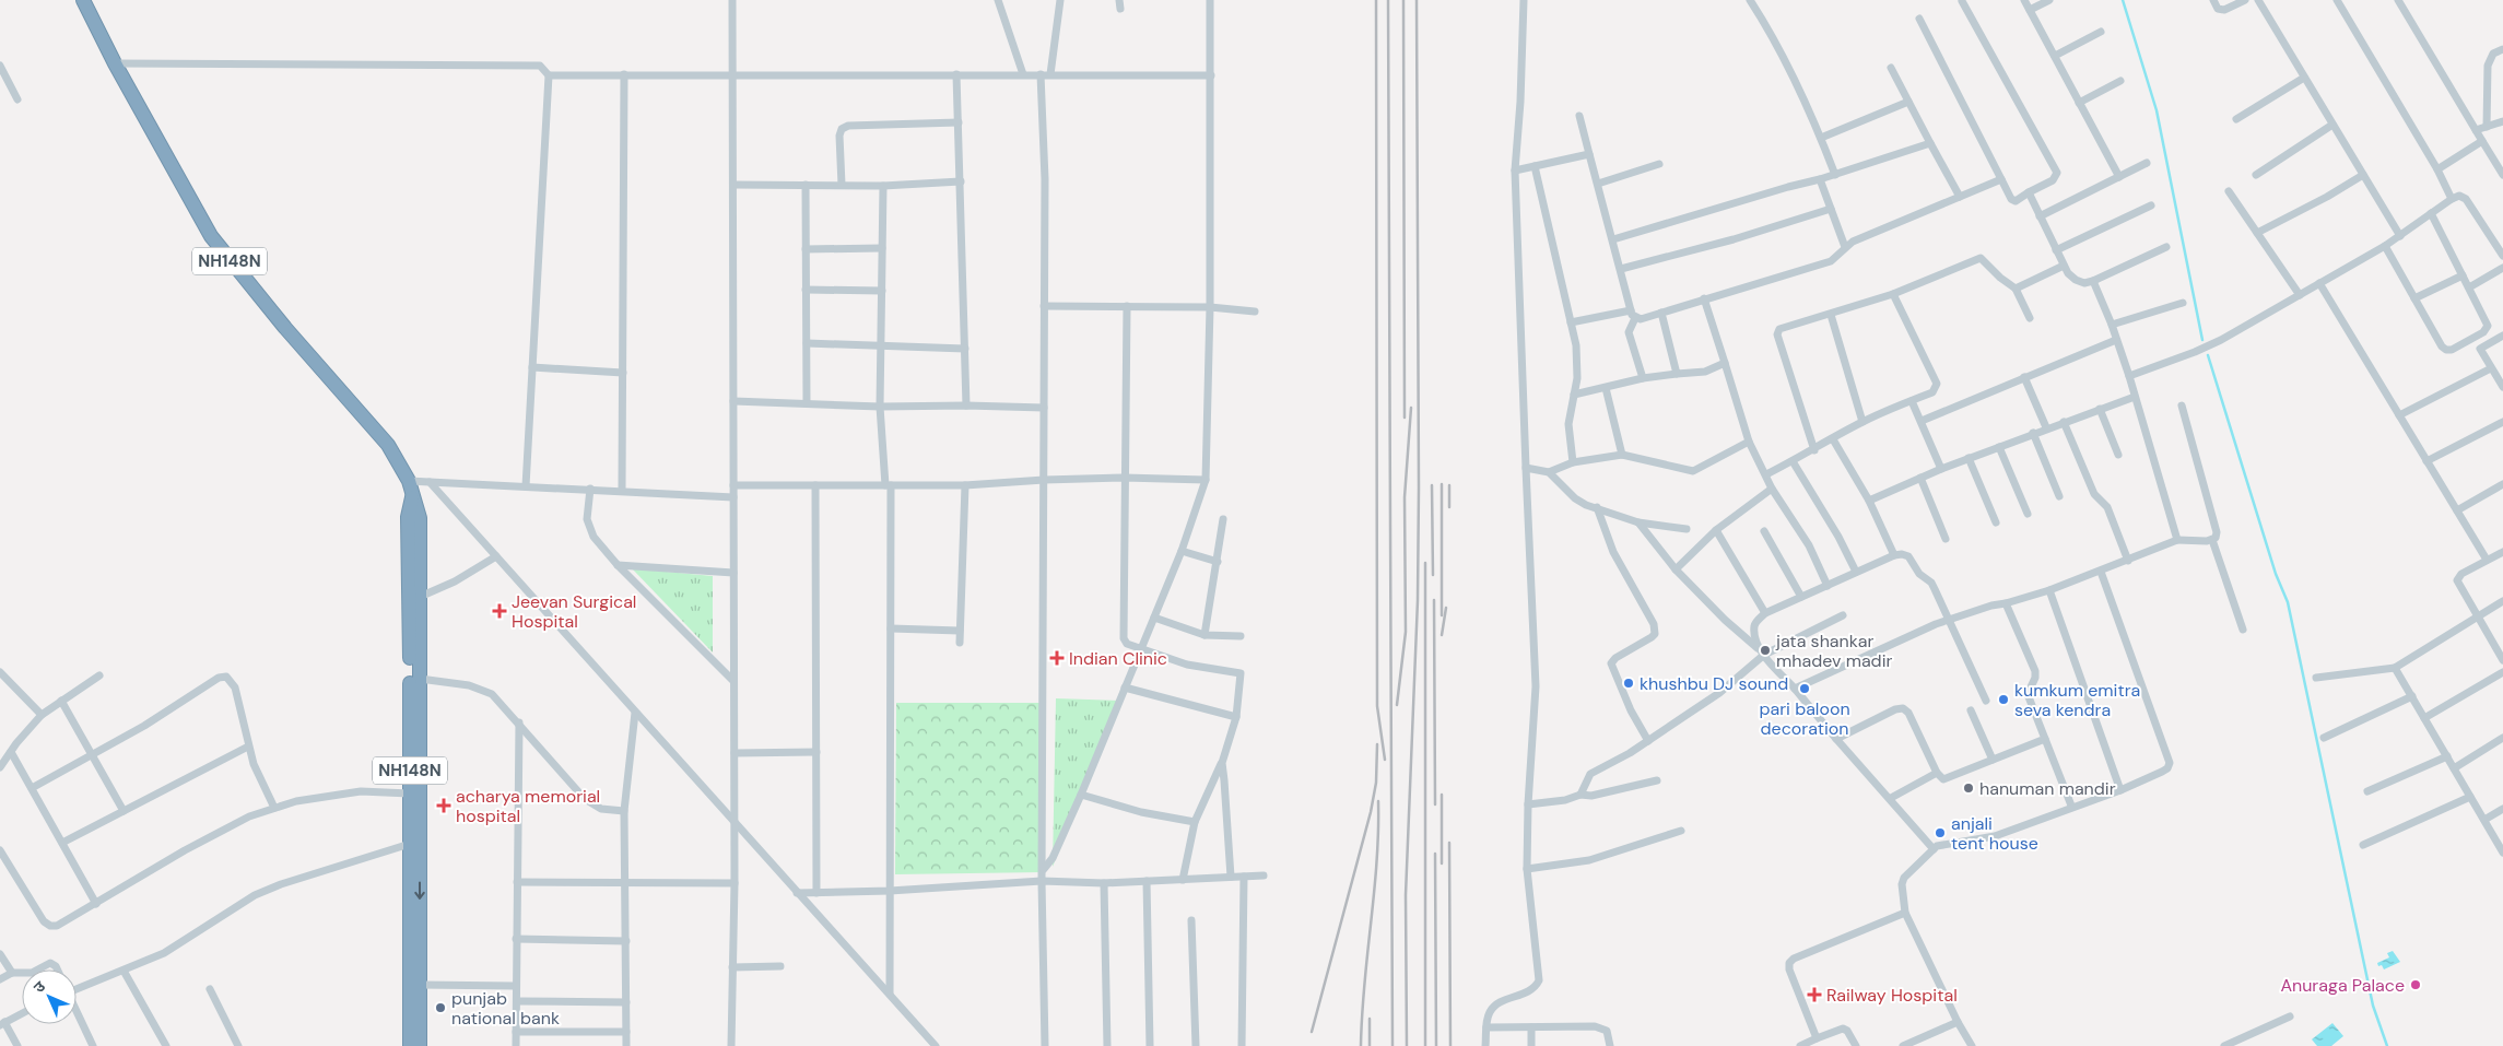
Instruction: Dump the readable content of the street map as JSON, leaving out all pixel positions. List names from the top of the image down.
{
  "streets": {
    "highway": ["NH148N"]
  },
  "places": {
    "health": [
      "Jeevan Surgical Hospital",
      "Indian Clinic",
      "acharya memorial hospital",
      "Railway Hospital"
    ],
    "other": [
      "jata shankar mhadev madir",
      "khushbu DJ sound",
      "pari baloon decoration",
      "kumkum emitra seva kendra",
      "hanuman mandir",
      "anjali tent house",
      "Anuraga Palace",
      "punjab national bank"
    ]
  },
  "north": "top left"
}
